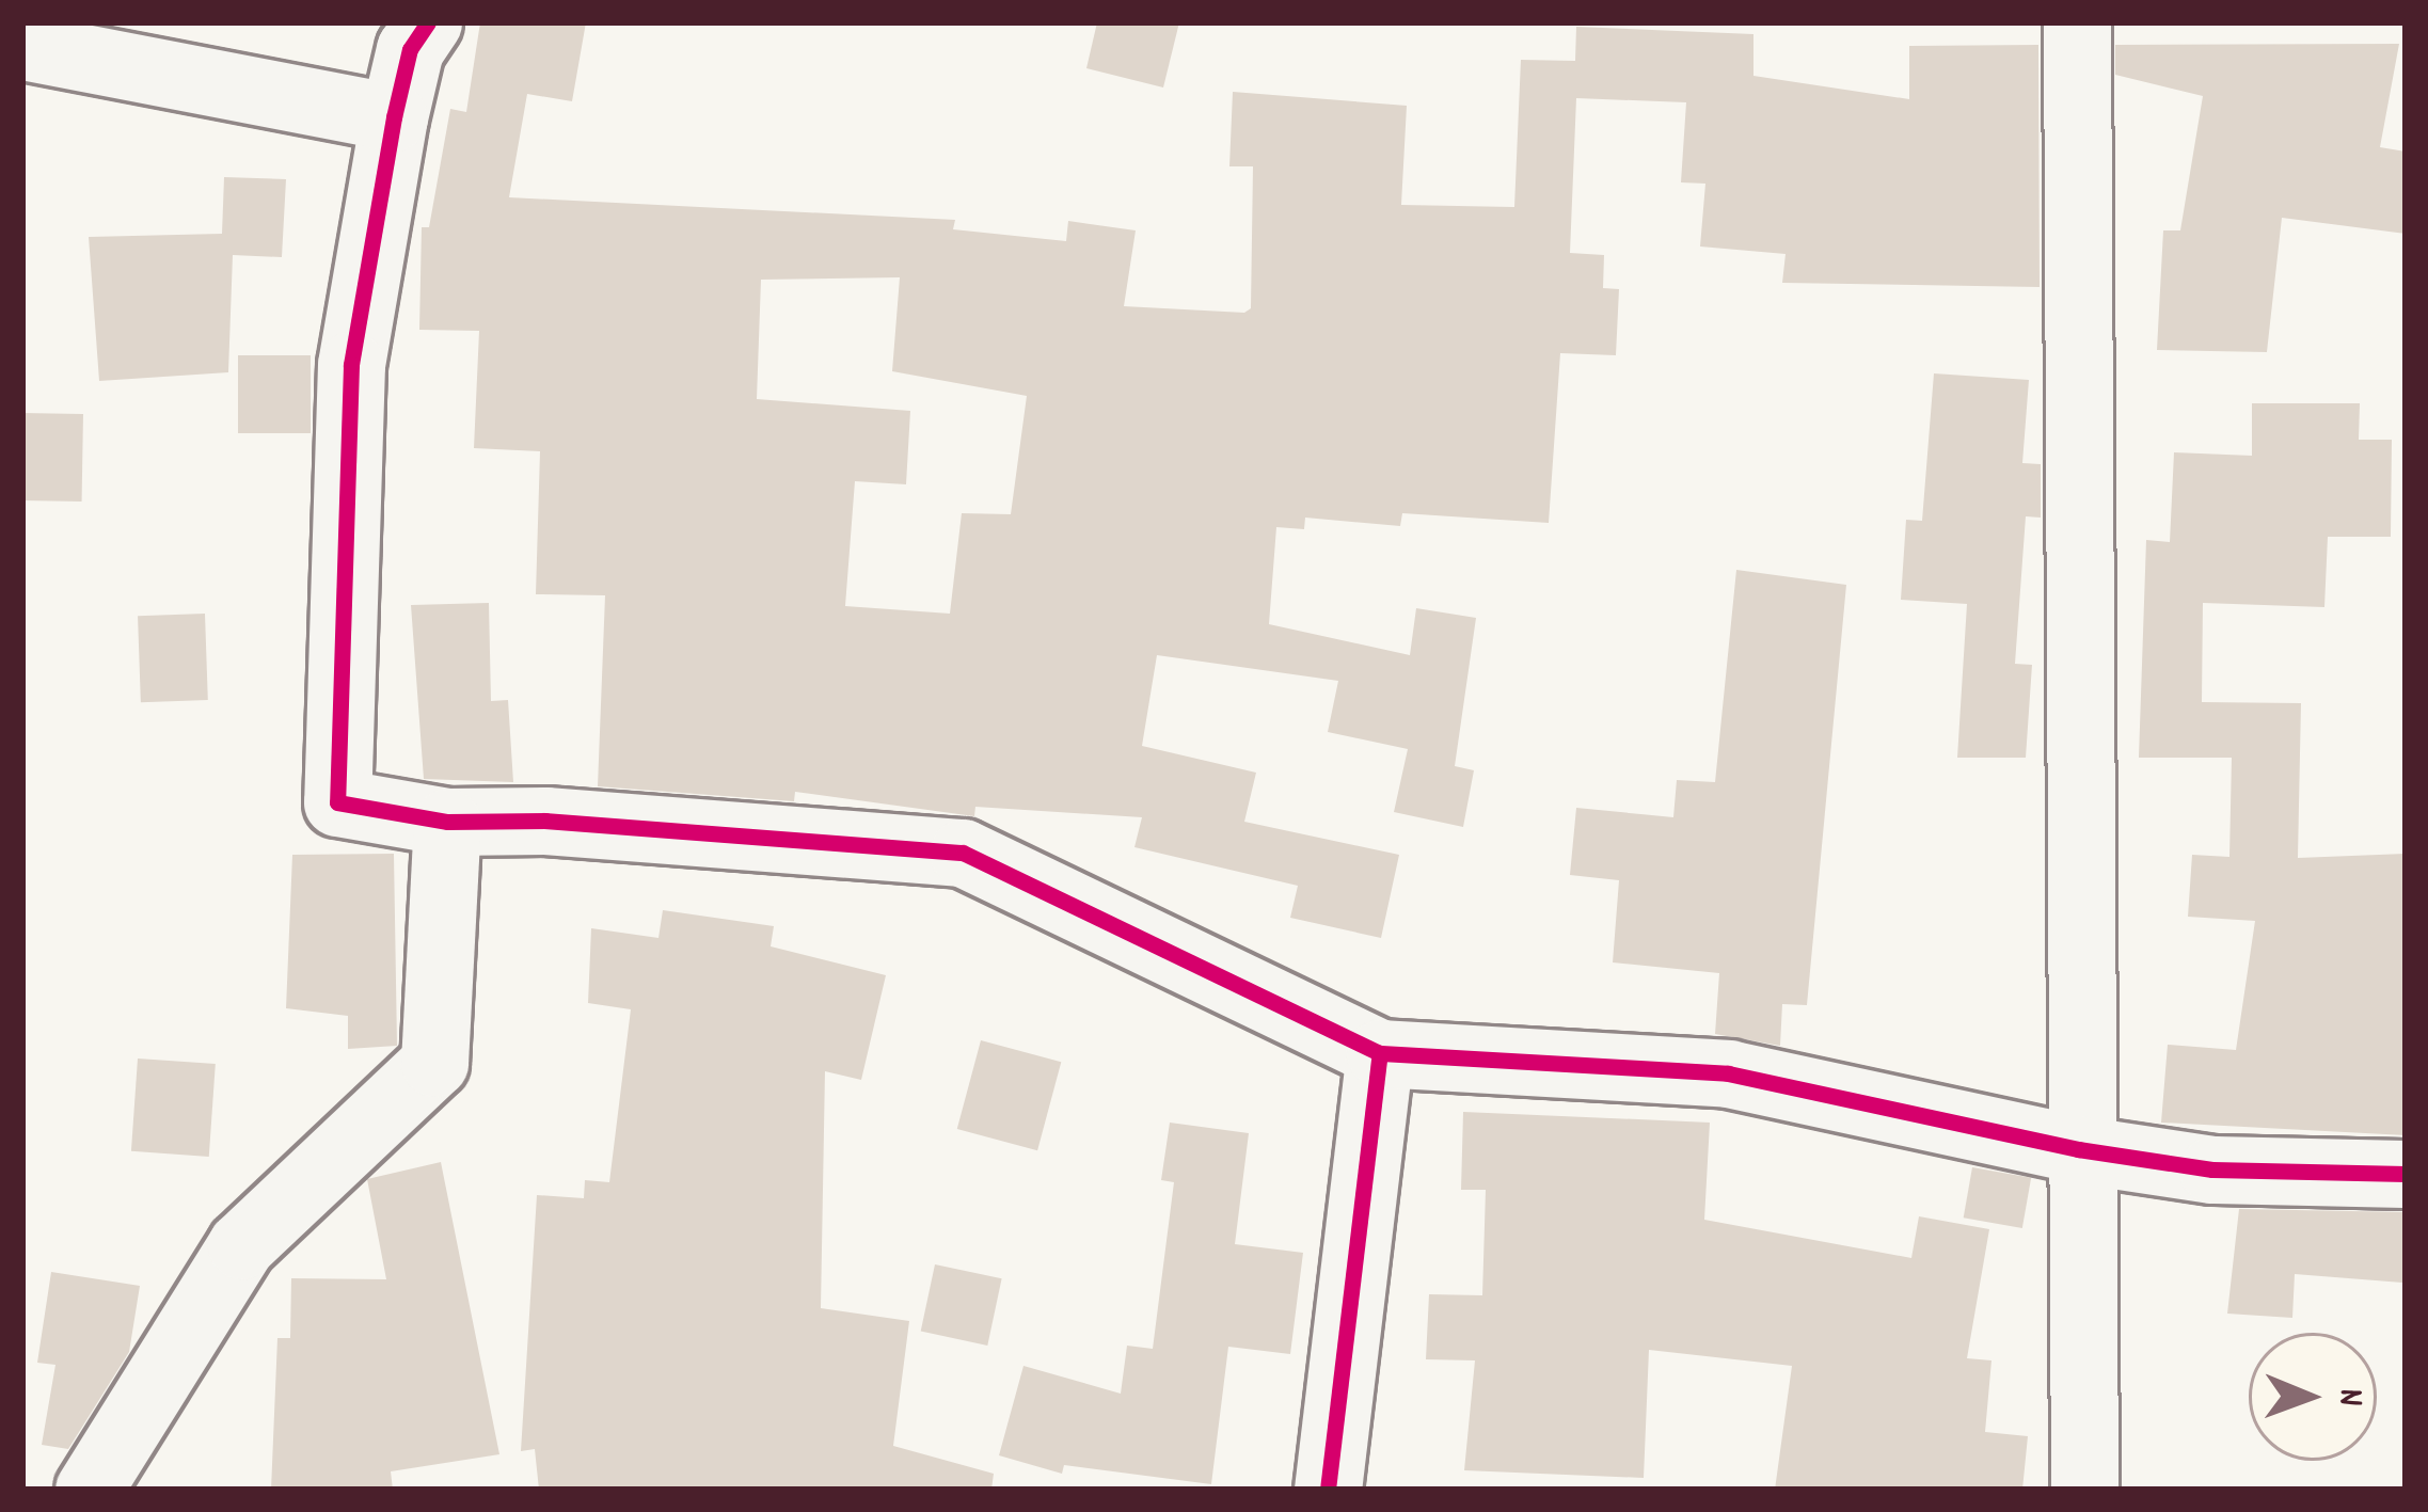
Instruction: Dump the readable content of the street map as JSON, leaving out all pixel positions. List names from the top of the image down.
{
  "north": "right"
}
